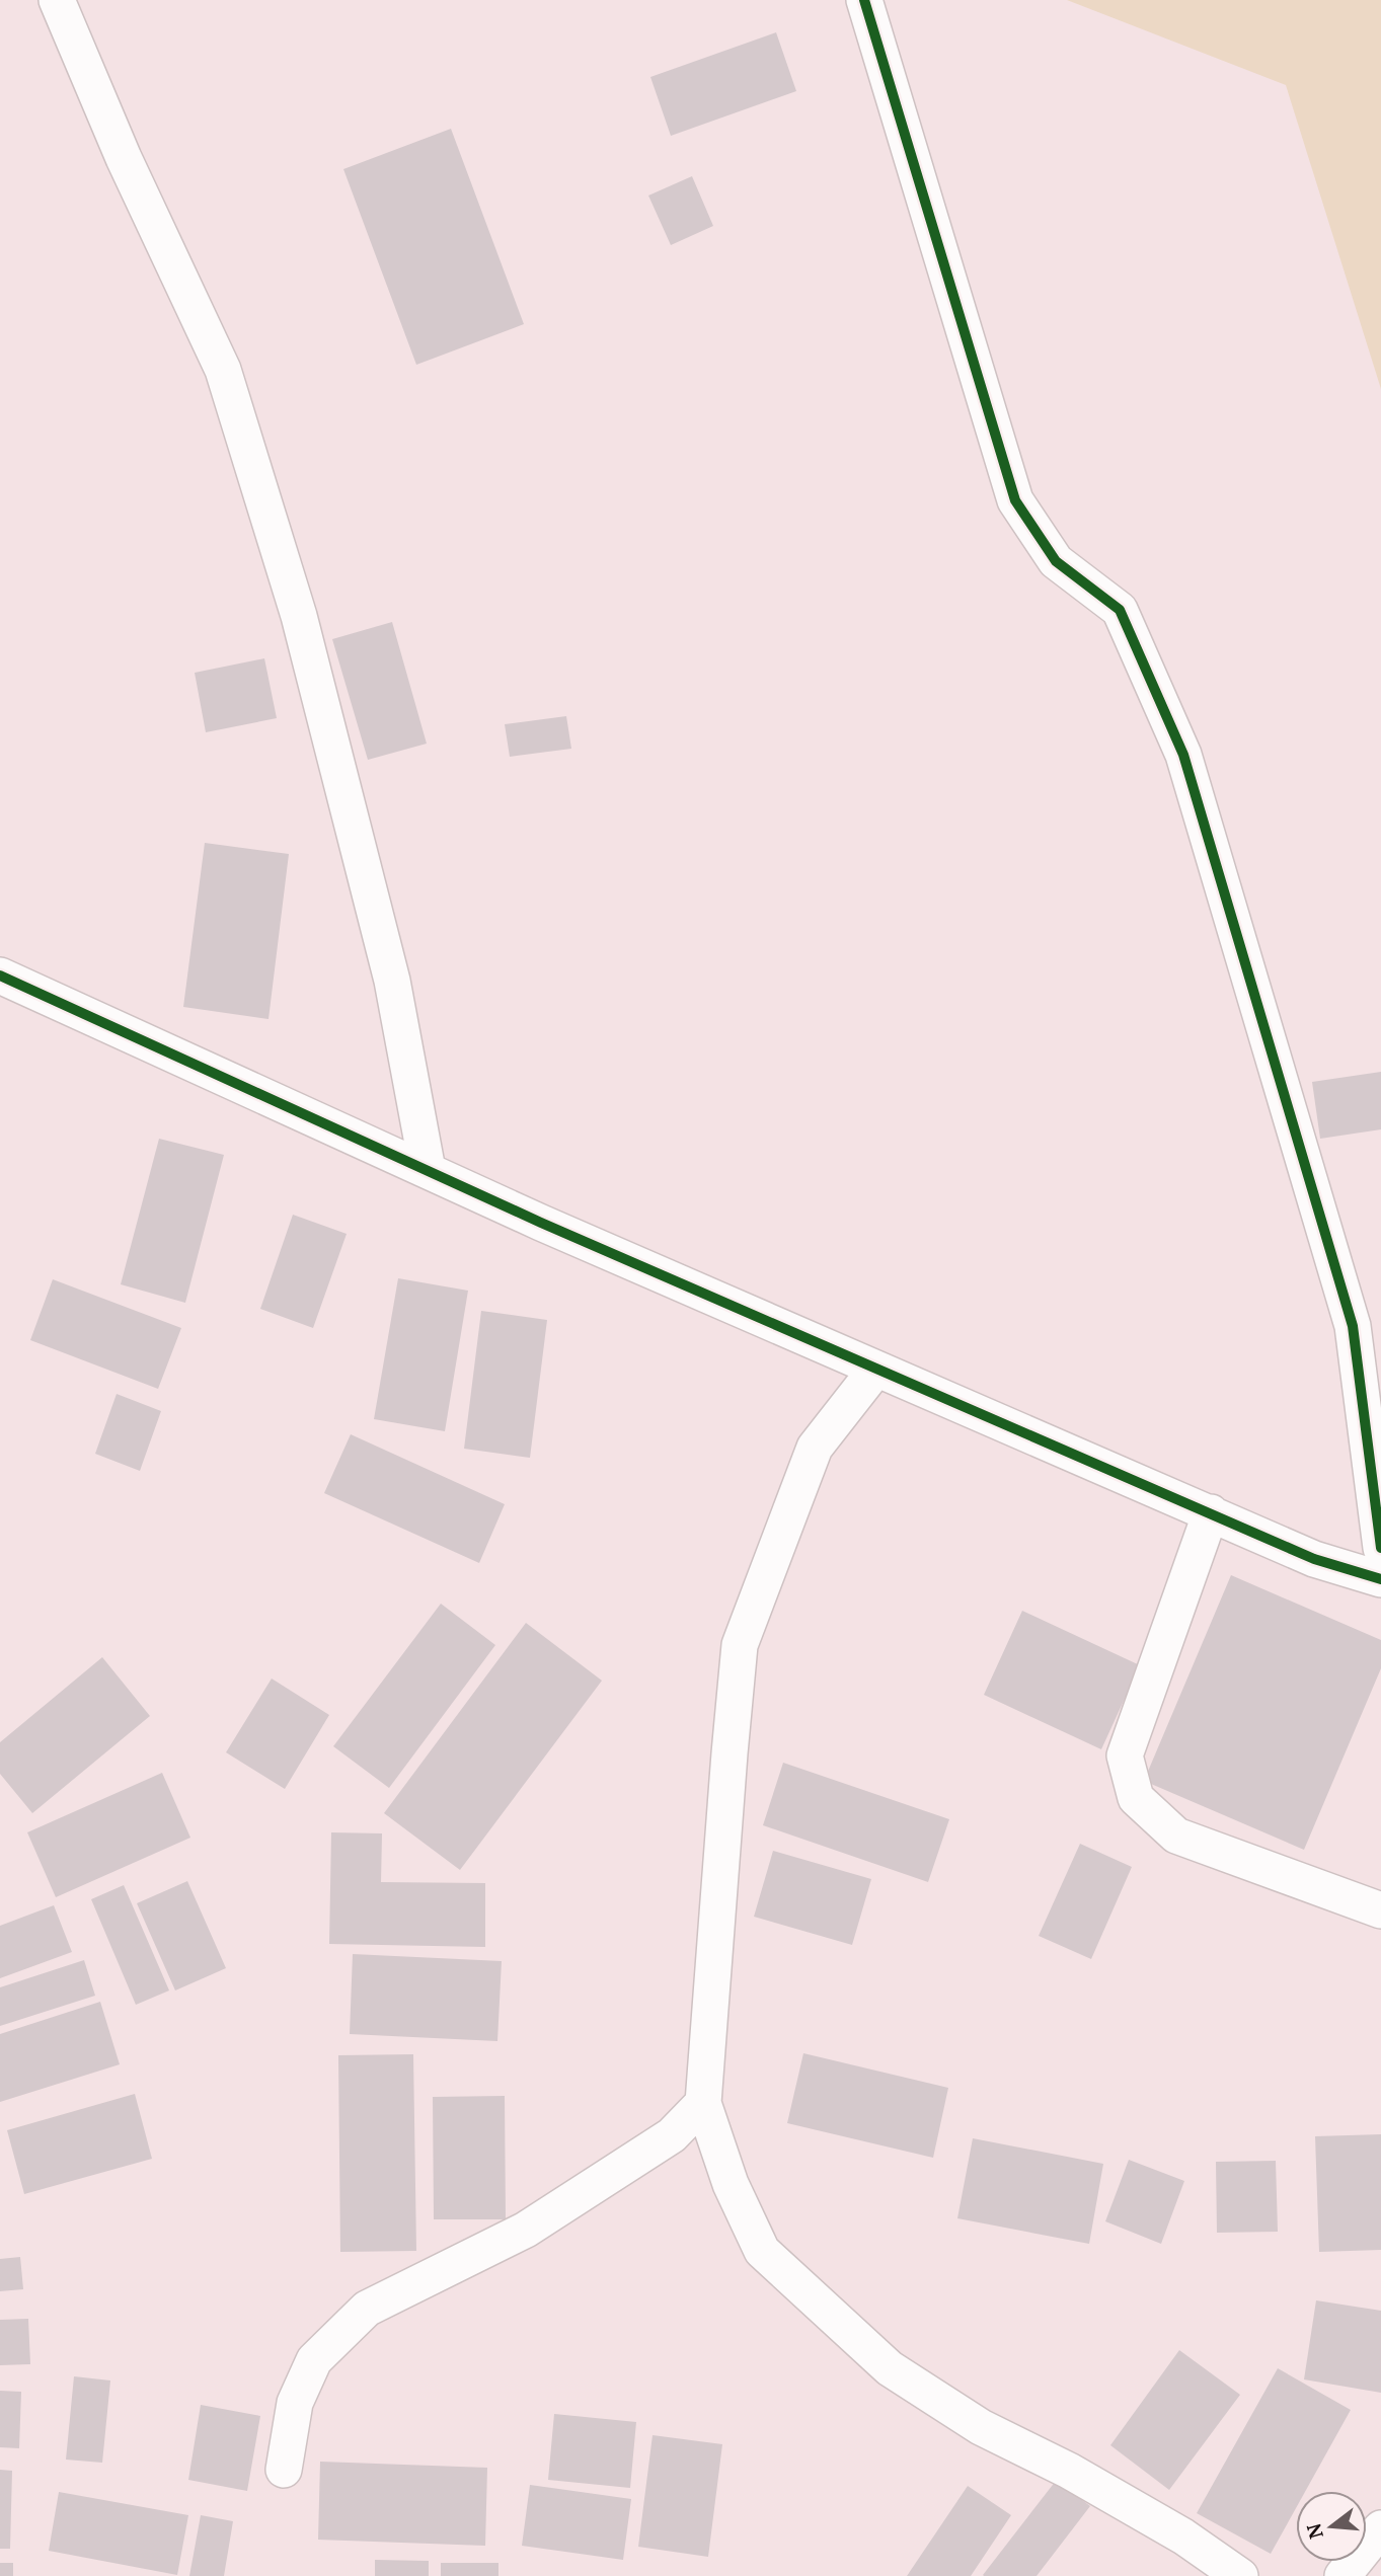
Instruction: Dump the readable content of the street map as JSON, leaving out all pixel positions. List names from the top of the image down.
{
  "north": "left"
}
